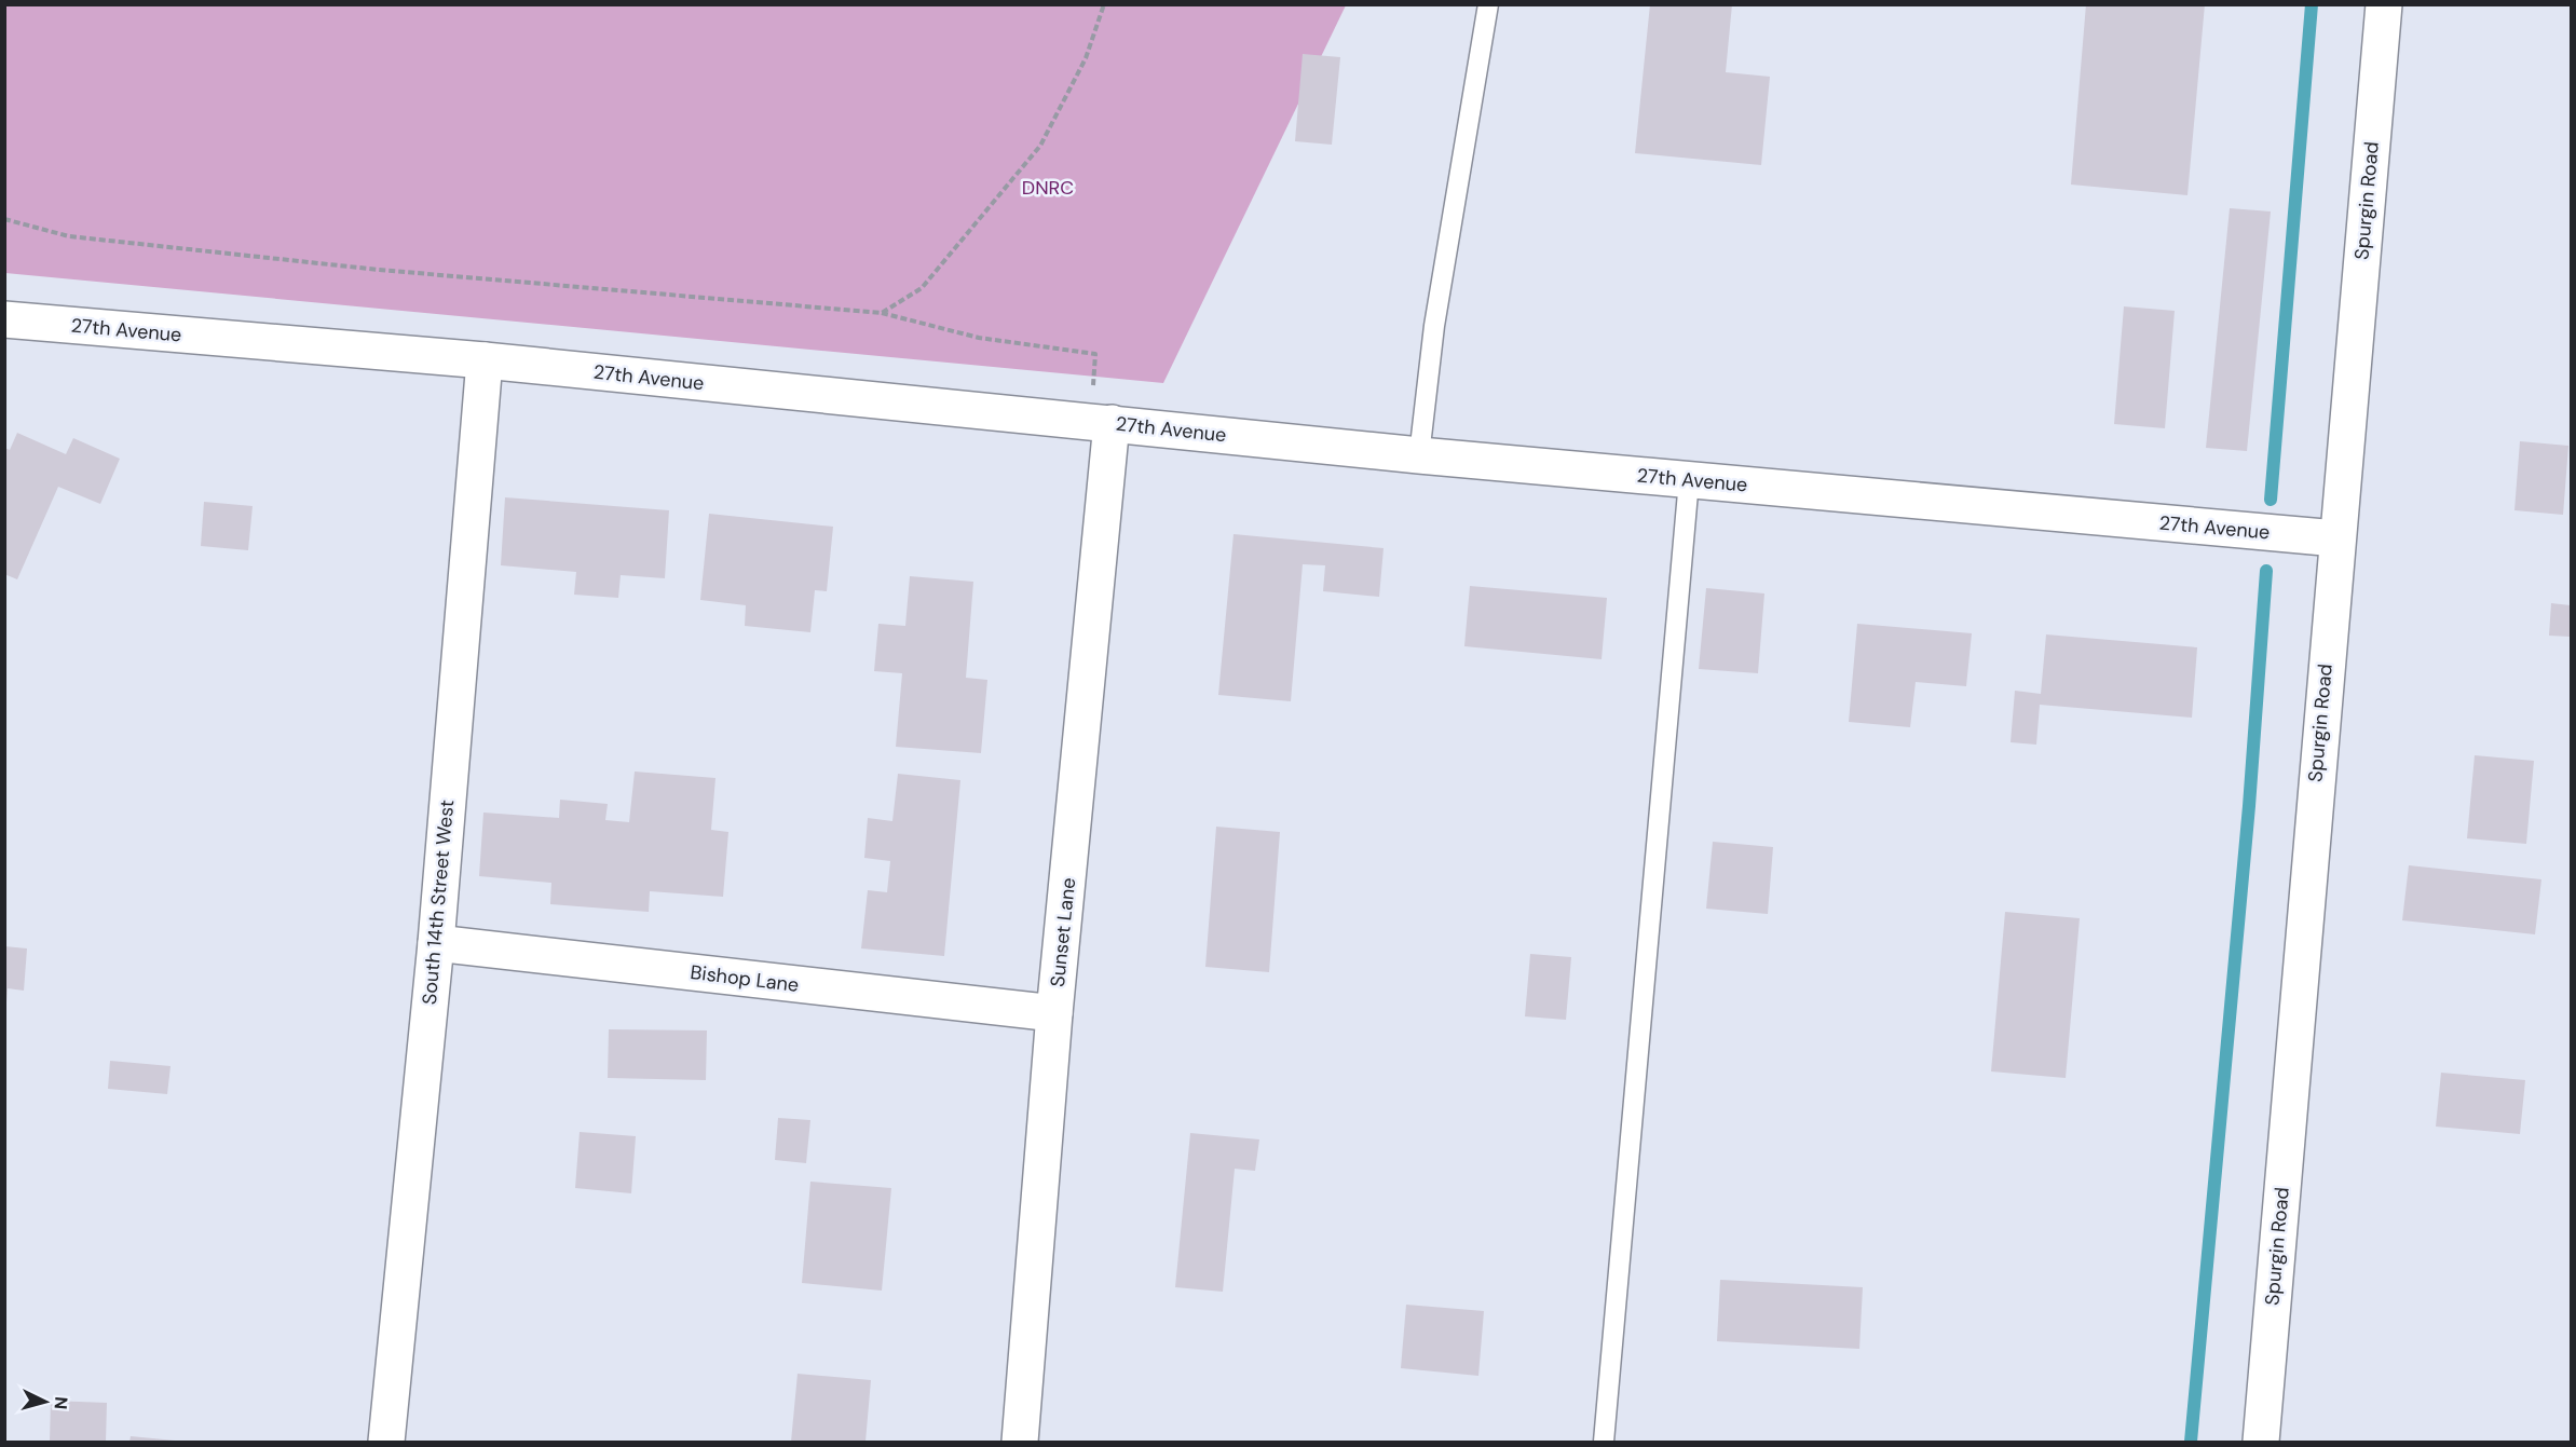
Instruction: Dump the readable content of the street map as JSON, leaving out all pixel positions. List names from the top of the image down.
{
  "streets": {
    "street": [
      "Spurgin Road",
      "27th Avenue",
      "South 14th Street West",
      "Sunset Lane",
      "Bishop Lane"
    ]
  },
  "crossings": [
    ["Spurgin Road", "27th Avenue"],
    ["27th Avenue", "South 14th Street West"],
    ["27th Avenue", "Sunset Lane"],
    ["South 14th Street West", "Bishop Lane"],
    ["Sunset Lane", "Bishop Lane"]
  ],
  "parks": ["DNRC"],
  "north": "right"
}
